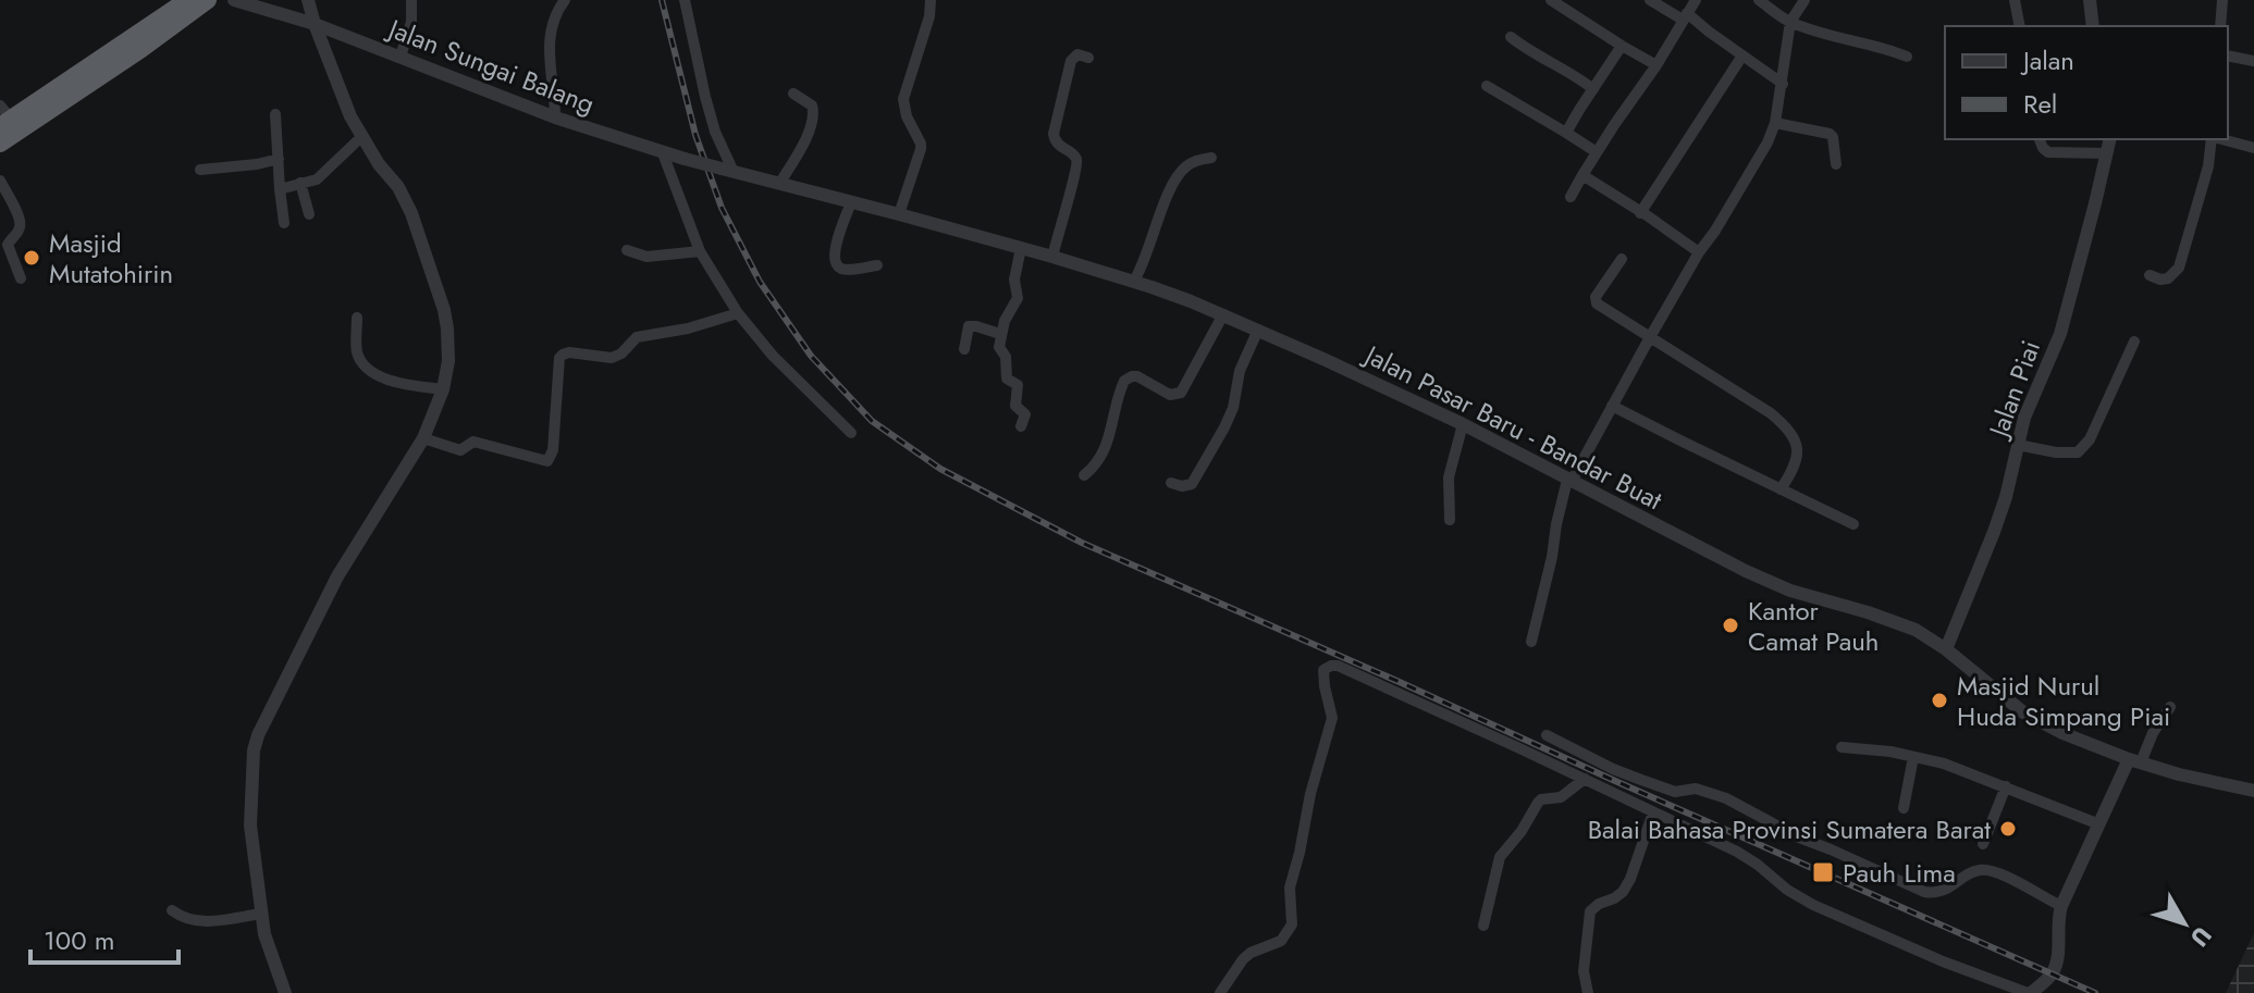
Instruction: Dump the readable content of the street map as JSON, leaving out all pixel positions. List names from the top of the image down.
{
  "streets": {
    "street": ["Jalan Sungai Balang", "Jalan Piai", "Jalan Pasar Baru - Bandar Buat"]
  },
  "crossings": [
    ["Jalan Sungai Balang", "Jalan Pasar Baru - Bandar Buat"],
    ["Jalan Piai", "Jalan Pasar Baru - Bandar Buat"]
  ],
  "places": {
    "other": [
      "Masjid Mutatohirin",
      "Kantor Camat Pauh",
      "Masjid Nurul Huda Simpang Piai",
      "Balai Bahasa Provinsi Sumatera Barat"
    ],
    "transit": ["Pauh Lima"]
  },
  "legend": ["Jalan", "Rel"],
  "scale_bar": "100 m",
  "north": "bottom right"
}
